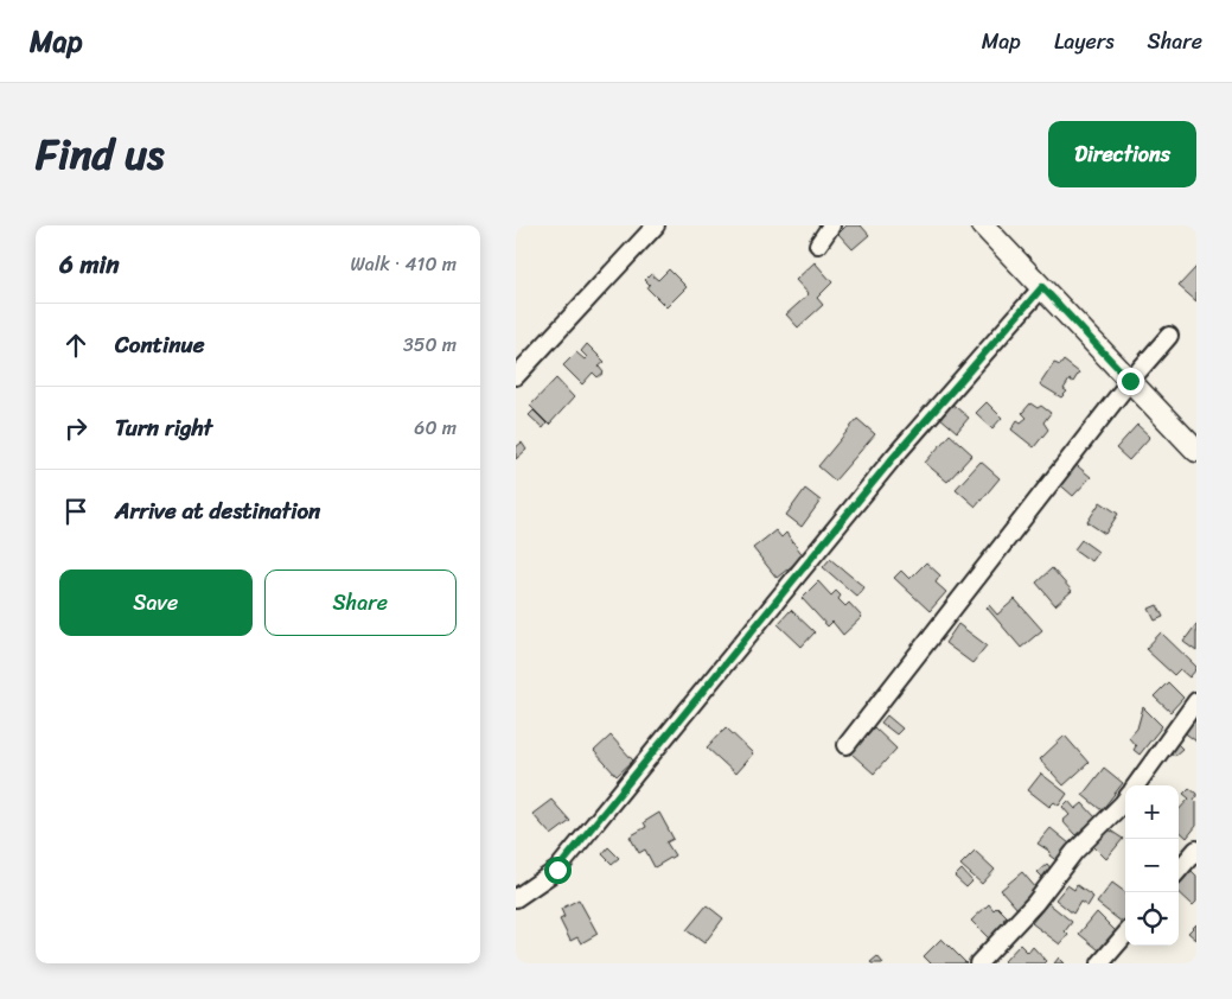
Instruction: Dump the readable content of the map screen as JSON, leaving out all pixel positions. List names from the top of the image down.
{
  "page": {
    "header": "Map",
    "nav": ["Map", "Layers", "Share"],
    "title": "Find us",
    "buttons": [
      "Directions",
      ["Save", "Share"]
    ],
    "heading": ["6 min", "Walk · 410 m"],
    "list": [
      ["Continue", "350 m"],
      ["Turn right", "60 m"],
      "Arrive at destination"
    ],
    "map_buttons": ["+", "−"]
  }
}
